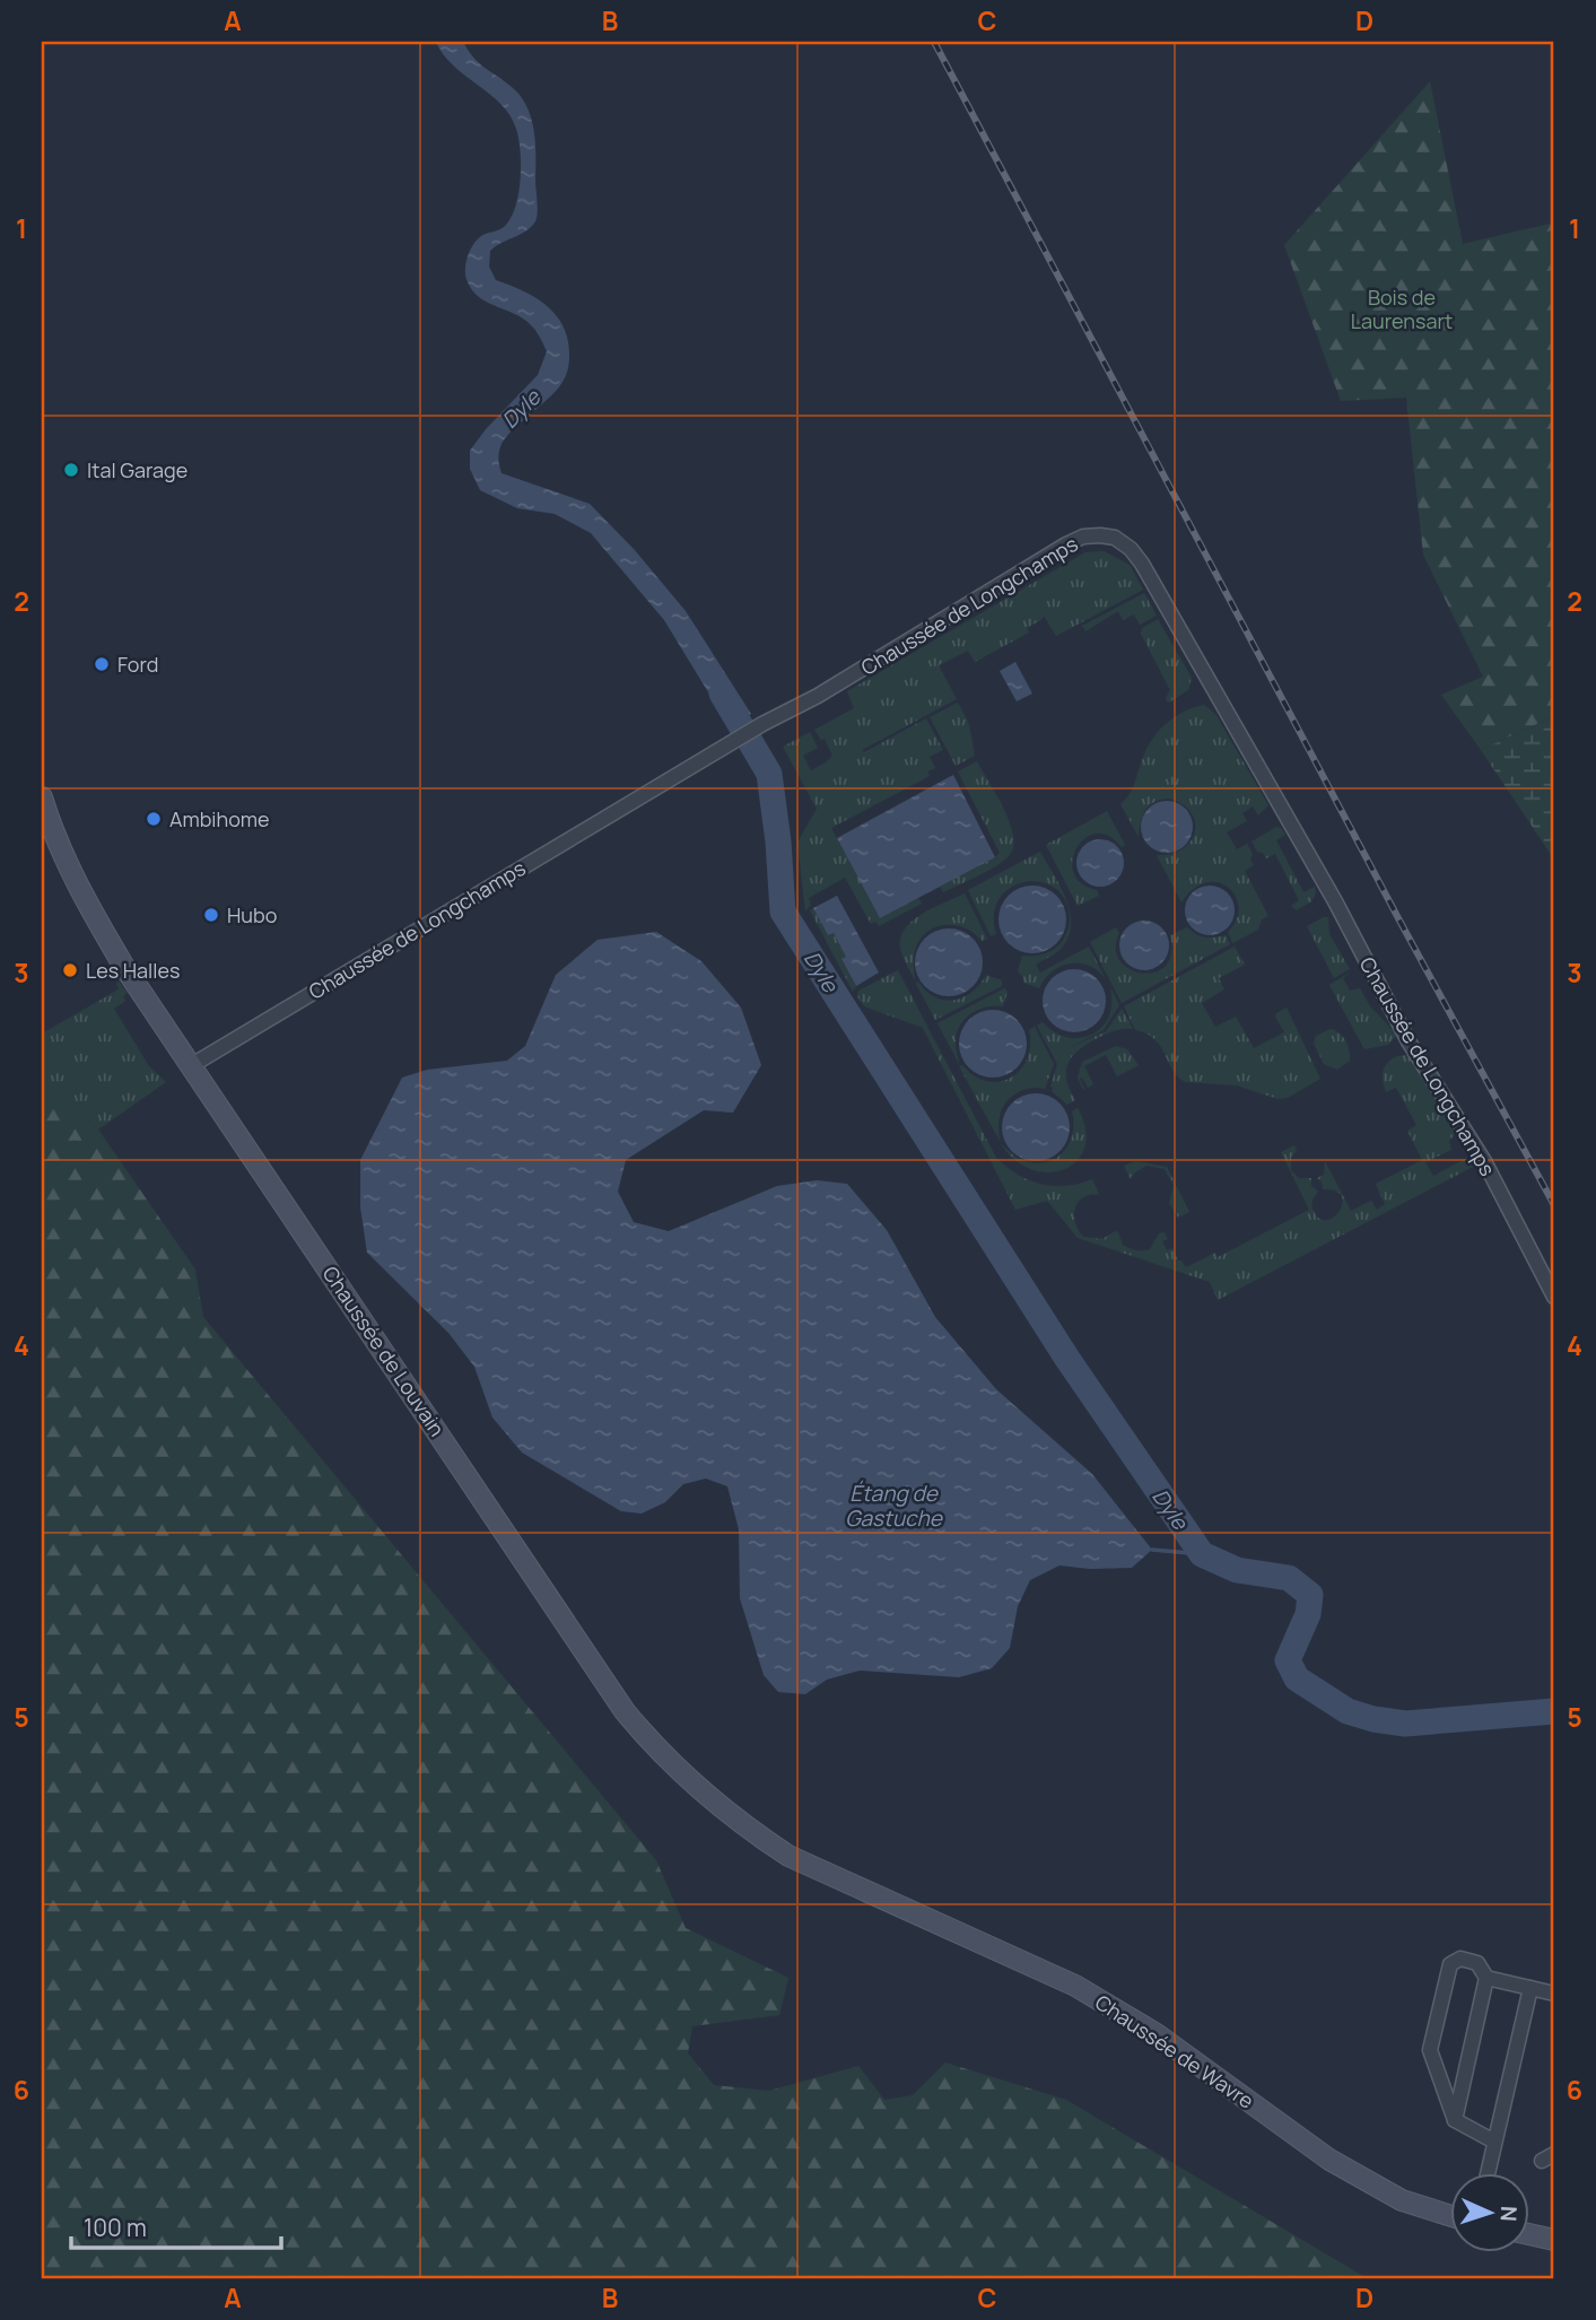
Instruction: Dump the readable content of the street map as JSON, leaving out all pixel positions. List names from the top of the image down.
{
  "streets": {
    "main road": ["Chaussée de Louvain", "Chaussée de Wavre"],
    "street": ["Chaussée de Longchamps"]
  },
  "crossings": [
    ["Chaussée de Longchamps", "Chaussée de Louvain"],
    ["Chaussée de Louvain", "Chaussée de Wavre"]
  ],
  "water": ["Dyle", "Étang de Gastuche"],
  "parks": ["Bois de Laurensart"],
  "places": [
    "Ital Garage",
    "Ford",
    "Ambihome",
    "Hubo",
    "Les Halles"
  ],
  "scale_bar": "100 m",
  "north": "right",
  "grid": {
    "columns": [
      "A",
      "B",
      "C",
      "D"
    ],
    "rows": [
      "1",
      "2",
      "3",
      "4",
      "5",
      "6"
    ]
  }
}
